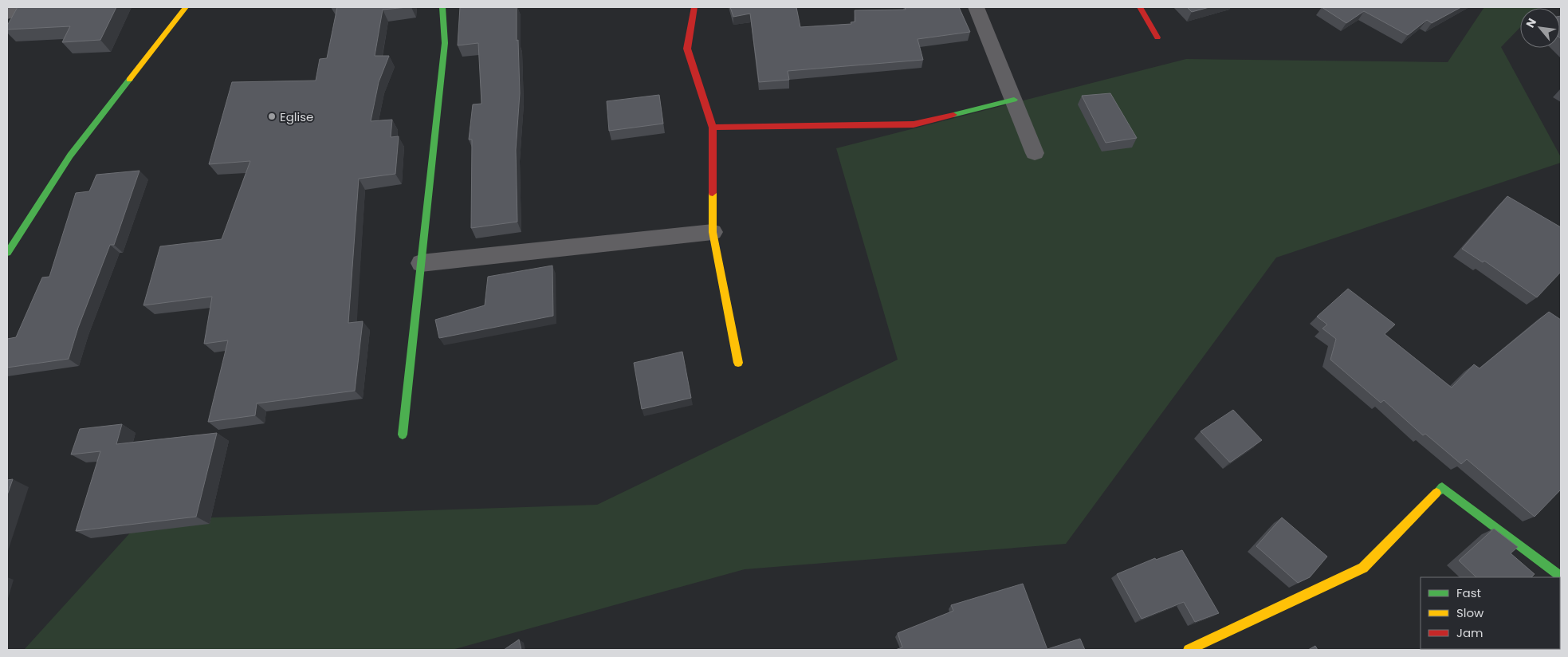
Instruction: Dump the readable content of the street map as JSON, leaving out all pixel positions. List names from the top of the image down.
{
  "places": ["Eglise"],
  "legend": ["Fast", "Slow", "Jam"],
  "north": "top left"
}
